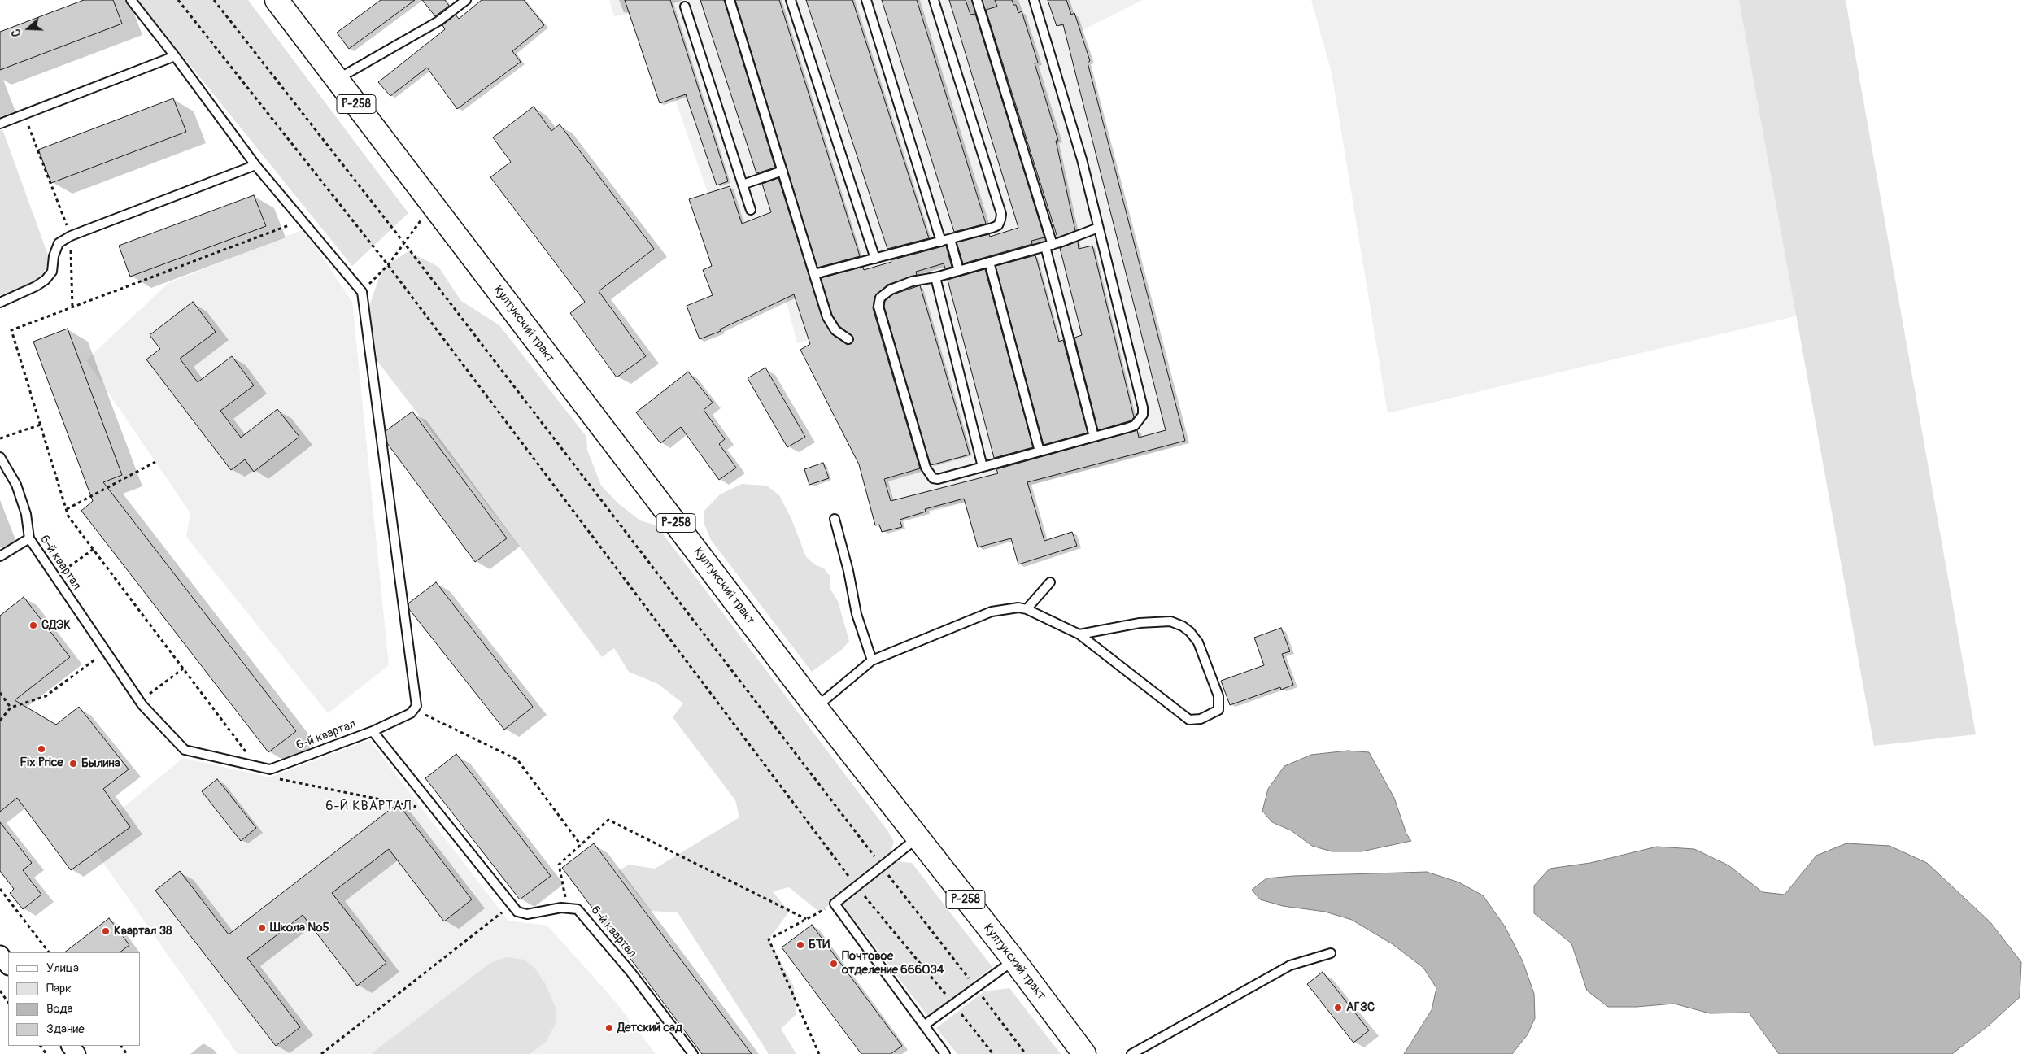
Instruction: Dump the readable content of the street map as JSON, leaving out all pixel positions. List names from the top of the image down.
{
  "streets": {
    "main road": ["Р-258", "Култукский тракт"],
    "lane": ["6-й квартал"]
  },
  "districts": ["6-Й КВАРТАЛ"],
  "places": [
    "СДЭК",
    "Fix Price",
    "Былина",
    "Школа №5",
    "Квартал 38",
    "БТИ",
    "Почтовое отделение 666034",
    "АГЗС",
    "Детский сад"
  ],
  "legend": [
    "Улица",
    "Парк",
    "Вода",
    "Здание"
  ],
  "north": "left"
}
